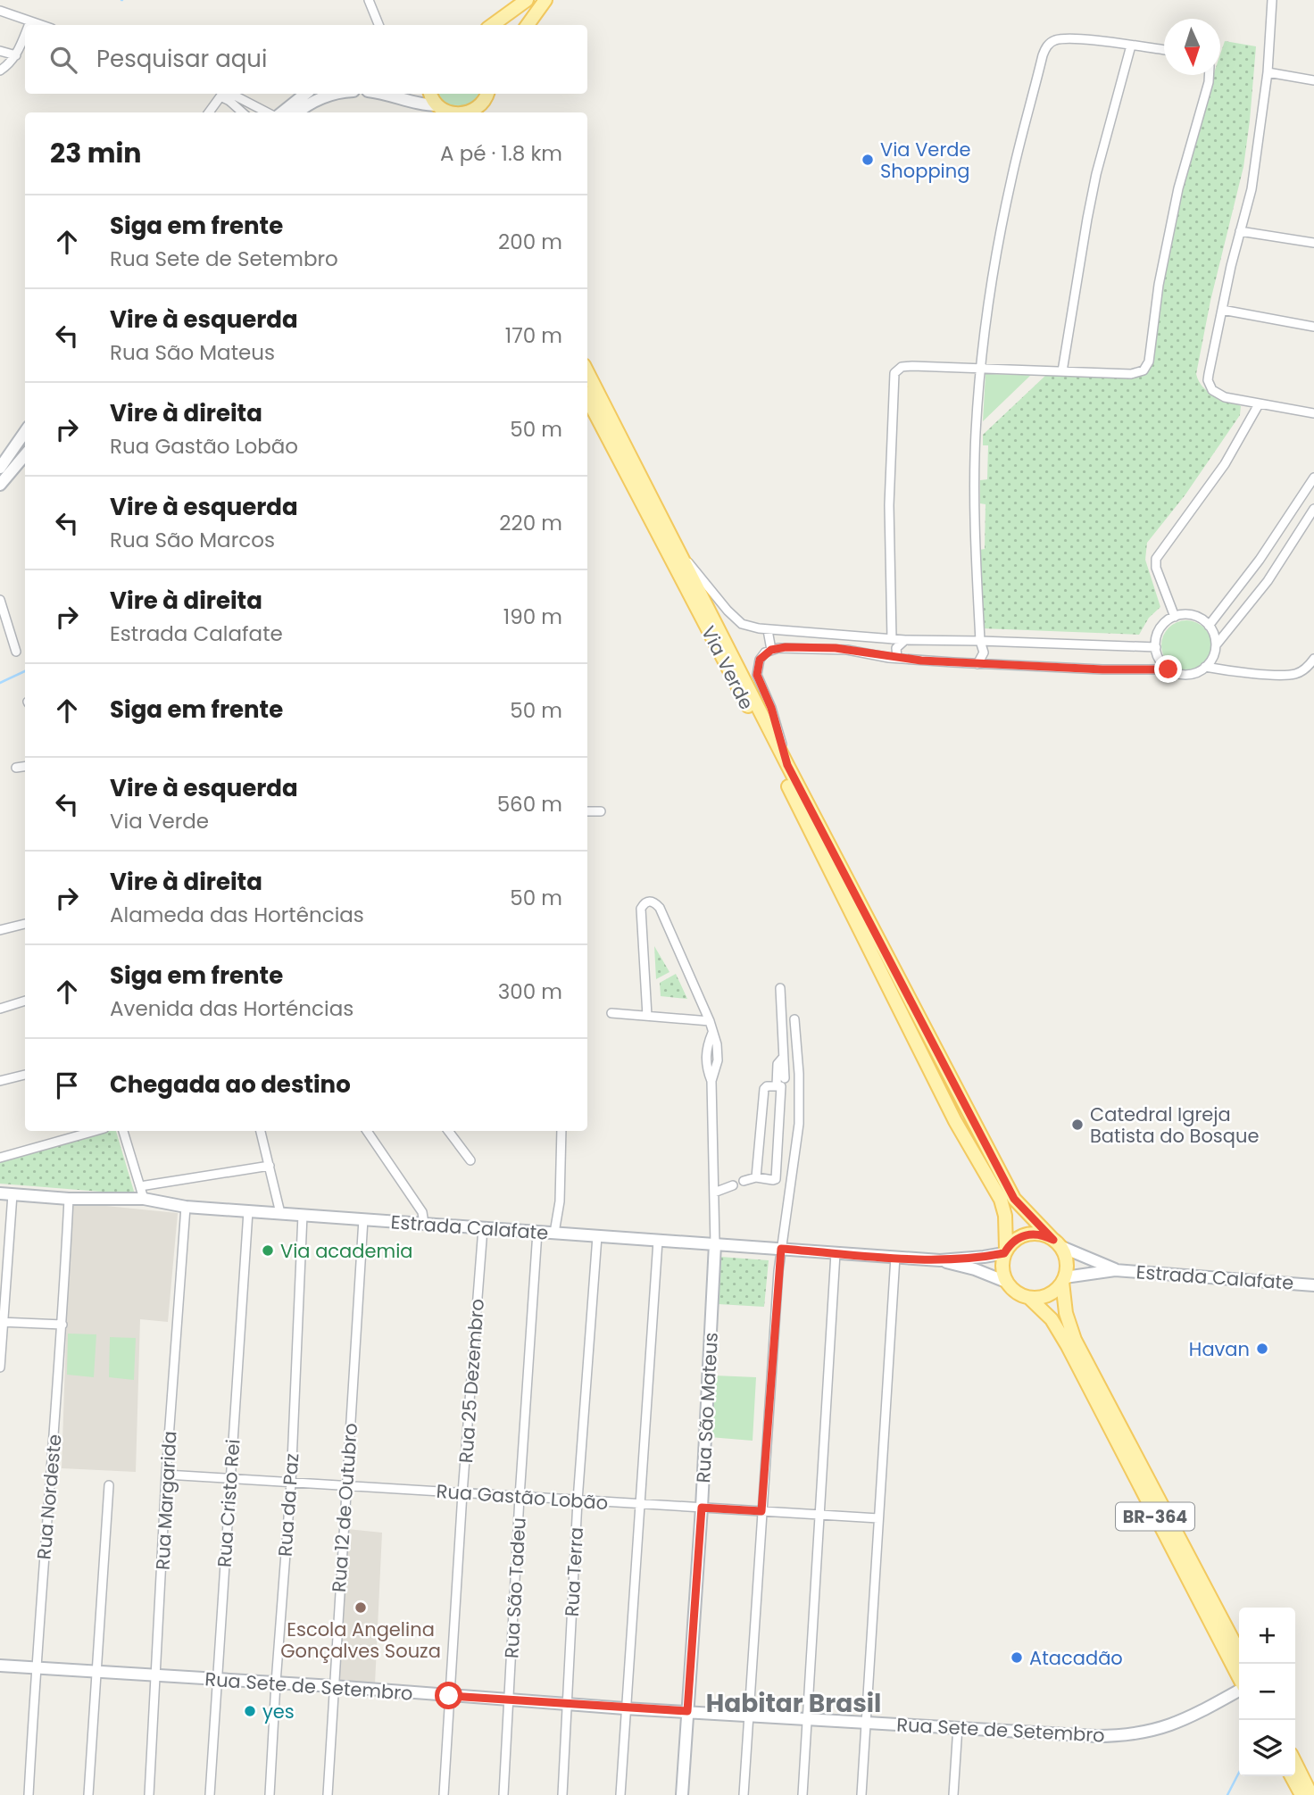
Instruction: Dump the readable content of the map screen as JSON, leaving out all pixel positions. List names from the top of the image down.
{
  "streets": {
    "main road": ["Via Verde", "BR-364"],
    "street": [
      "Estrada Calafate",
      "Rua 25 Dezembro",
      "Rua São Mateus",
      "Rua Nordeste",
      "Rua Gastão Lobão",
      "Rua Margarida",
      "Rua Cristo Rei",
      "Rua da Paz",
      "Rua 12 de Outubro",
      "Rua Terra",
      "Rua São Tadeu",
      "Rua Sete de Setembro"
    ]
  },
  "crossings": [
    ["Via Verde", "Estrada Calafate"],
    ["Via Verde", "BR-364"],
    ["Estrada Calafate", "Rua 25 Dezembro"],
    ["Estrada Calafate", "Rua São Mateus"],
    ["Estrada Calafate", "Rua Nordeste"],
    ["Estrada Calafate", "Rua Margarida"],
    ["Estrada Calafate", "Rua Cristo Rei"],
    ["Estrada Calafate", "Rua da Paz"],
    ["Estrada Calafate", "Rua 12 de Outubro"],
    ["Estrada Calafate", "BR-364"],
    ["Estrada Calafate", "Rua Terra"],
    ["Estrada Calafate", "Rua São Tadeu"],
    ["Rua 25 Dezembro", "Rua Gastão Lobão"],
    ["Rua 25 Dezembro", "Rua Sete de Setembro"],
    ["Rua São Mateus", "Rua Gastão Lobão"],
    ["Rua São Mateus", "Rua Sete de Setembro"],
    ["Rua Nordeste", "Rua Sete de Setembro"],
    ["Rua Gastão Lobão", "Rua Margarida"],
    ["Rua Gastão Lobão", "Rua Cristo Rei"],
    ["Rua Gastão Lobão", "Rua da Paz"],
    ["Rua Gastão Lobão", "Rua 12 de Outubro"],
    ["Rua Gastão Lobão", "Rua Terra"],
    ["Rua Gastão Lobão", "Rua São Tadeu"],
    ["Rua Margarida", "Rua Sete de Setembro"],
    ["Rua Cristo Rei", "Rua Sete de Setembro"],
    ["Rua da Paz", "Rua Sete de Setembro"],
    ["Rua 12 de Outubro", "Rua Sete de Setembro"],
    ["Rua Terra", "Rua Sete de Setembro"],
    ["Rua São Tadeu", "Rua Sete de Setembro"]
  ],
  "districts": ["Habitar Brasil"],
  "places": [
    "Via Verde Shopping",
    "Catedral Igreja Batista do Bosque",
    "Via academia",
    "Havan",
    "Escola Angelina Gonçalves Souza",
    "Atacadão",
    "yes"
  ],
  "north": "bottom",
  "page": {
    "search": "Pesquisar aqui",
    "heading": ["23 min", "A pé · 1.8 km"],
    "list": [
      ["Siga em frente", "Rua Sete de Setembro", "200 m"],
      ["Vire à esquerda", "Rua São Mateus", "170 m"],
      ["Vire à direita", "Rua Gastão Lobão", "50 m"],
      ["Vire à esquerda", "Rua São Marcos", "220 m"],
      ["Vire à direita", "Estrada Calafate", "190 m"],
      ["Siga em frente", "50 m"],
      ["Vire à esquerda", "Via Verde", "560 m"],
      ["Vire à direita", "Alameda das Hortências", "50 m"],
      ["Siga em frente", "Avenida das Horténcias", "300 m"],
      "Chegada ao destino"
    ],
    "map_buttons": ["+", "−"]
  }
}
